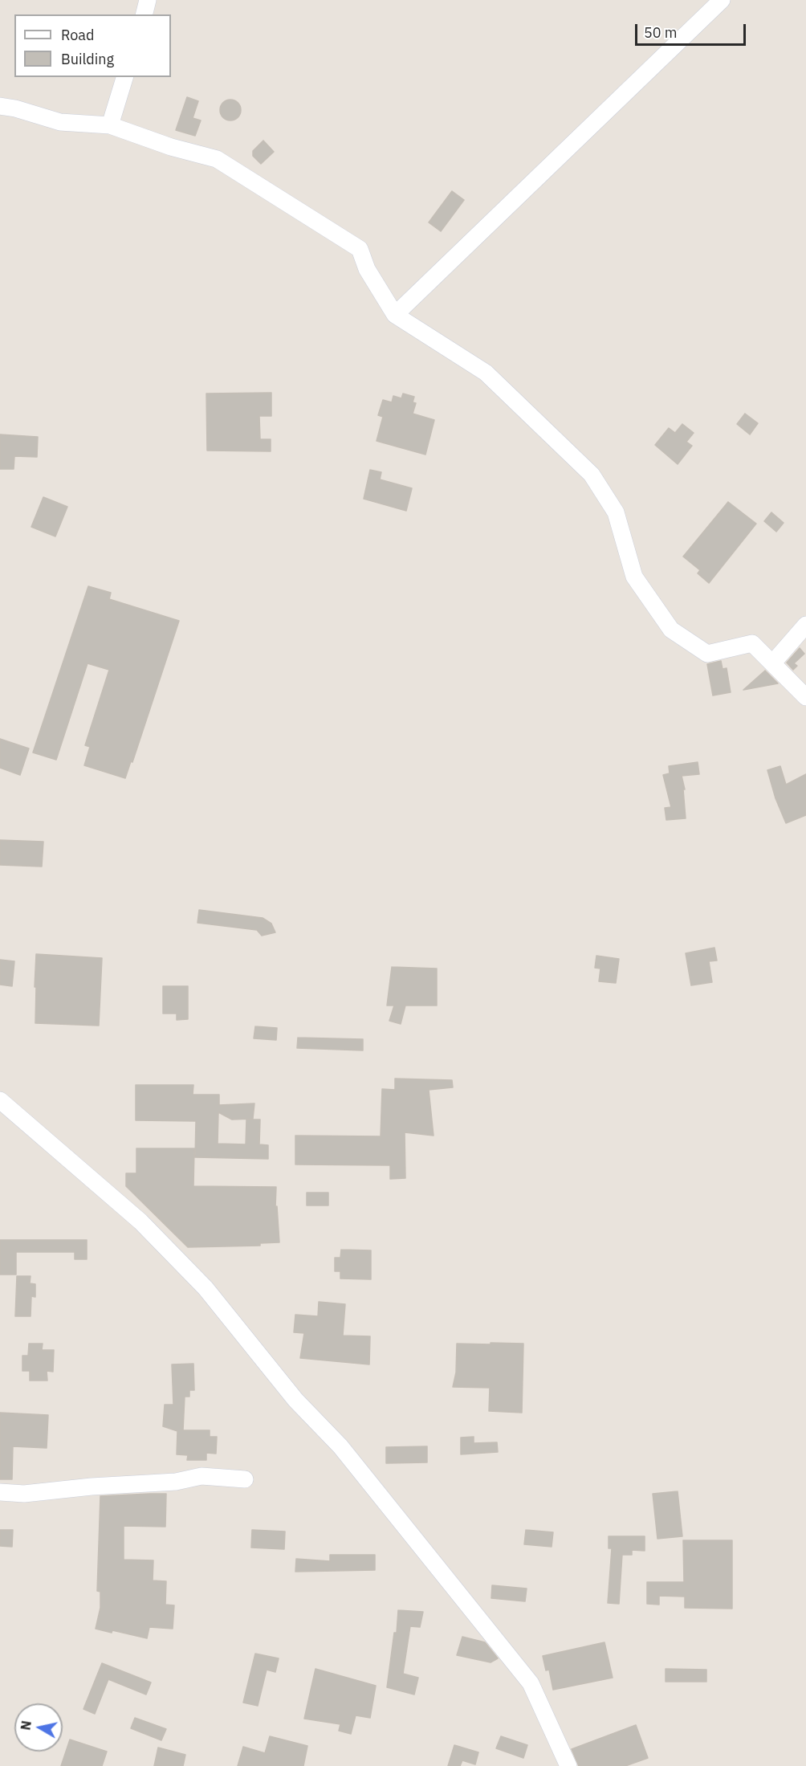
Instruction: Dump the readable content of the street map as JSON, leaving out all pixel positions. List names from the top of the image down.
{
  "legend": ["Road", "Building"],
  "scale_bar": "50 m",
  "north": "left"
}
